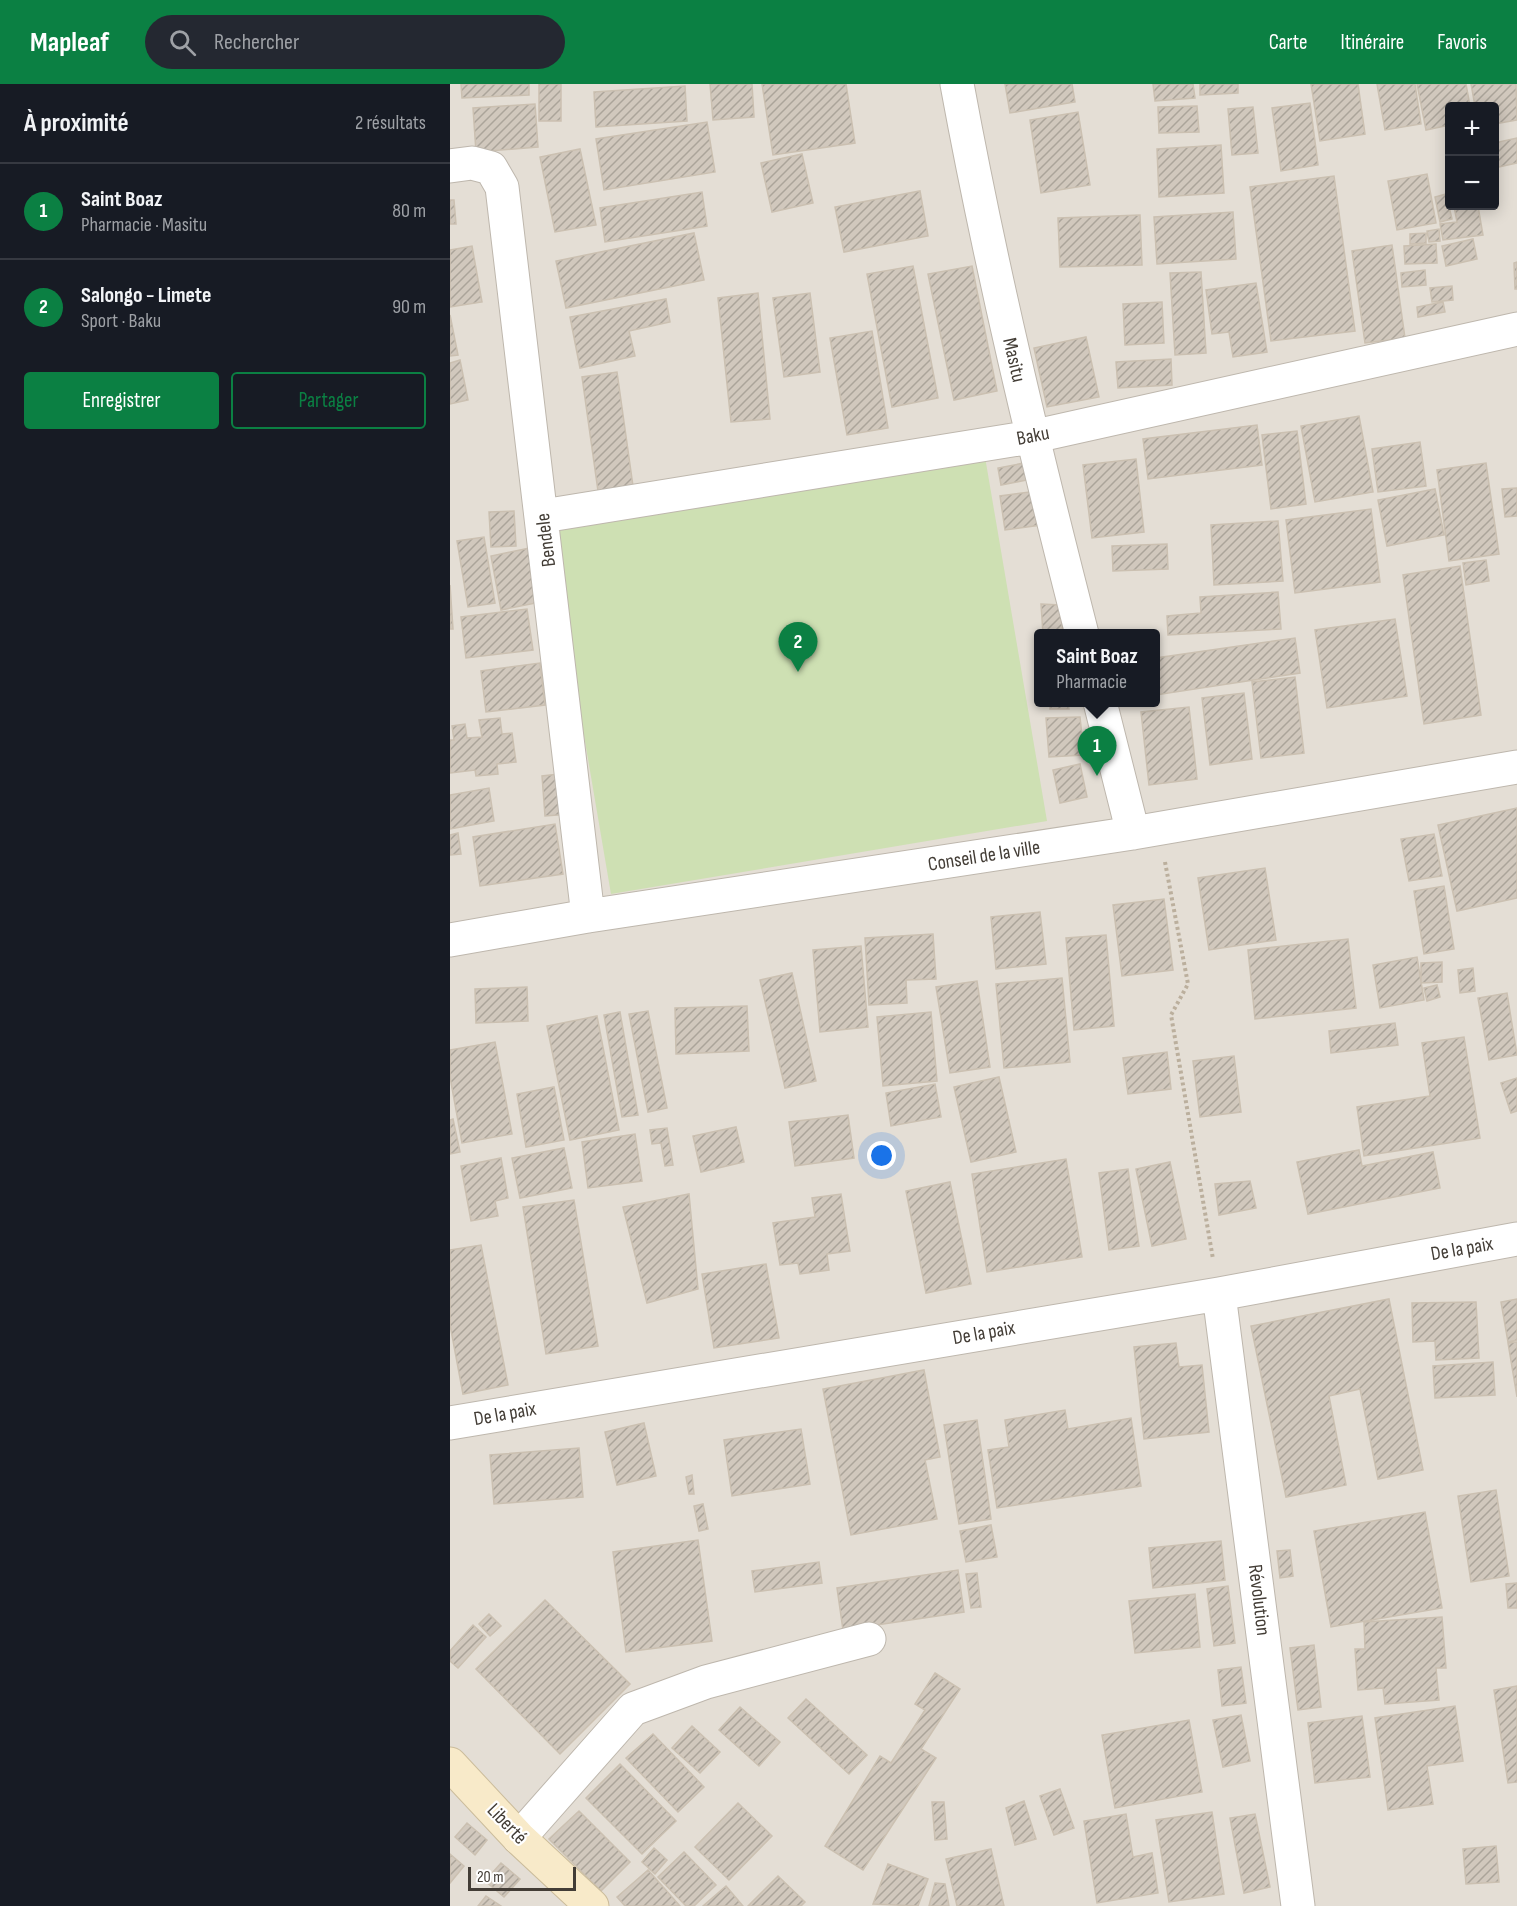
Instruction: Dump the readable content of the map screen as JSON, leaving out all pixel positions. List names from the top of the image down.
{
  "streets": {
    "street": [
      "Masitu",
      "Baku",
      "Bendele",
      "Conseil de la ville",
      "De la paix",
      "Révolution",
      "Liberté"
    ]
  },
  "crossings": [
    ["Masitu", "Baku"],
    ["Baku", "Bendele"],
    ["Bendele", "Conseil de la ville"],
    ["De la paix", "Révolution"]
  ],
  "scale_bar": "20 m",
  "page": {
    "header": "Mapleaf",
    "search": "Rechercher",
    "nav": ["Carte", "Itinéraire", "Favoris"],
    "heading": ["À proximité", "2 résultats"],
    "map_buttons": ["+", "−"],
    "list": [
      {
        "mark": "1",
        "name": "Saint Boaz",
        "note": "Pharmacie · Masitu",
        "value": "80 m"
      },
      {
        "mark": "2",
        "name": "Salongo - Limete",
        "note": "Sport · Baku",
        "value": "90 m"
      }
    ],
    "buttons": ["Enregistrer", "Partager"],
    "pins": ["2", "1"],
    "popup": ["Saint Boaz", "Pharmacie"],
    "scale": "20 m"
  }
}
